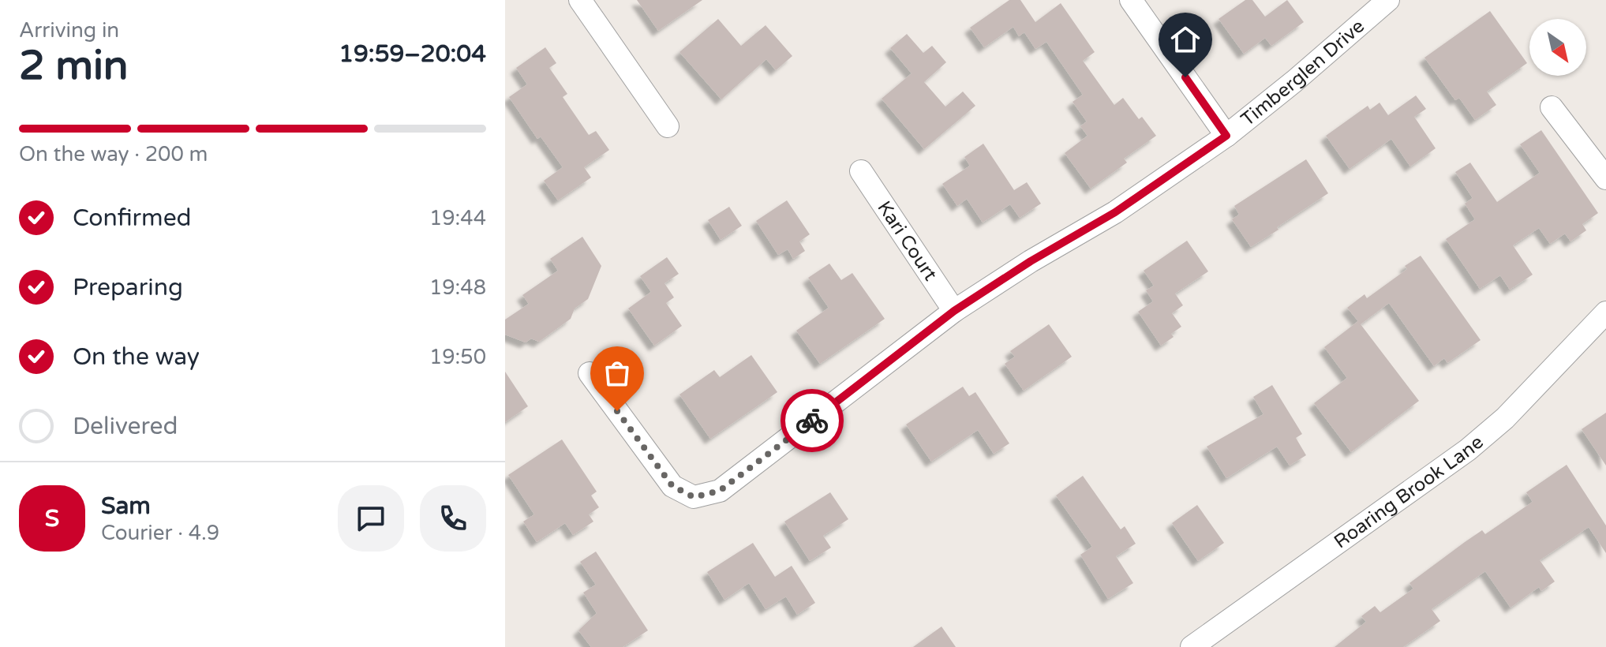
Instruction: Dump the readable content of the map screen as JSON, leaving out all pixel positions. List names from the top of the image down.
{
  "streets": {
    "street": ["Timberglen Drive", "Kari Court", "Roaring Brook Lane"]
  },
  "crossings": [
    ["Timberglen Drive", "Kari Court"]
  ],
  "north": "bottom right",
  "page": {
    "heading": ["2 min", "Arriving in", "19:59–20:04"],
    "panel": ["Sam", "Courier · 4.9"],
    "bar": "On the way · 200 m",
    "list": [
      ["Confirmed", "19:44"],
      ["Preparing", "19:48"],
      ["On the way", "19:50"],
      "Delivered"
    ],
    "round": "S"
  }
}
